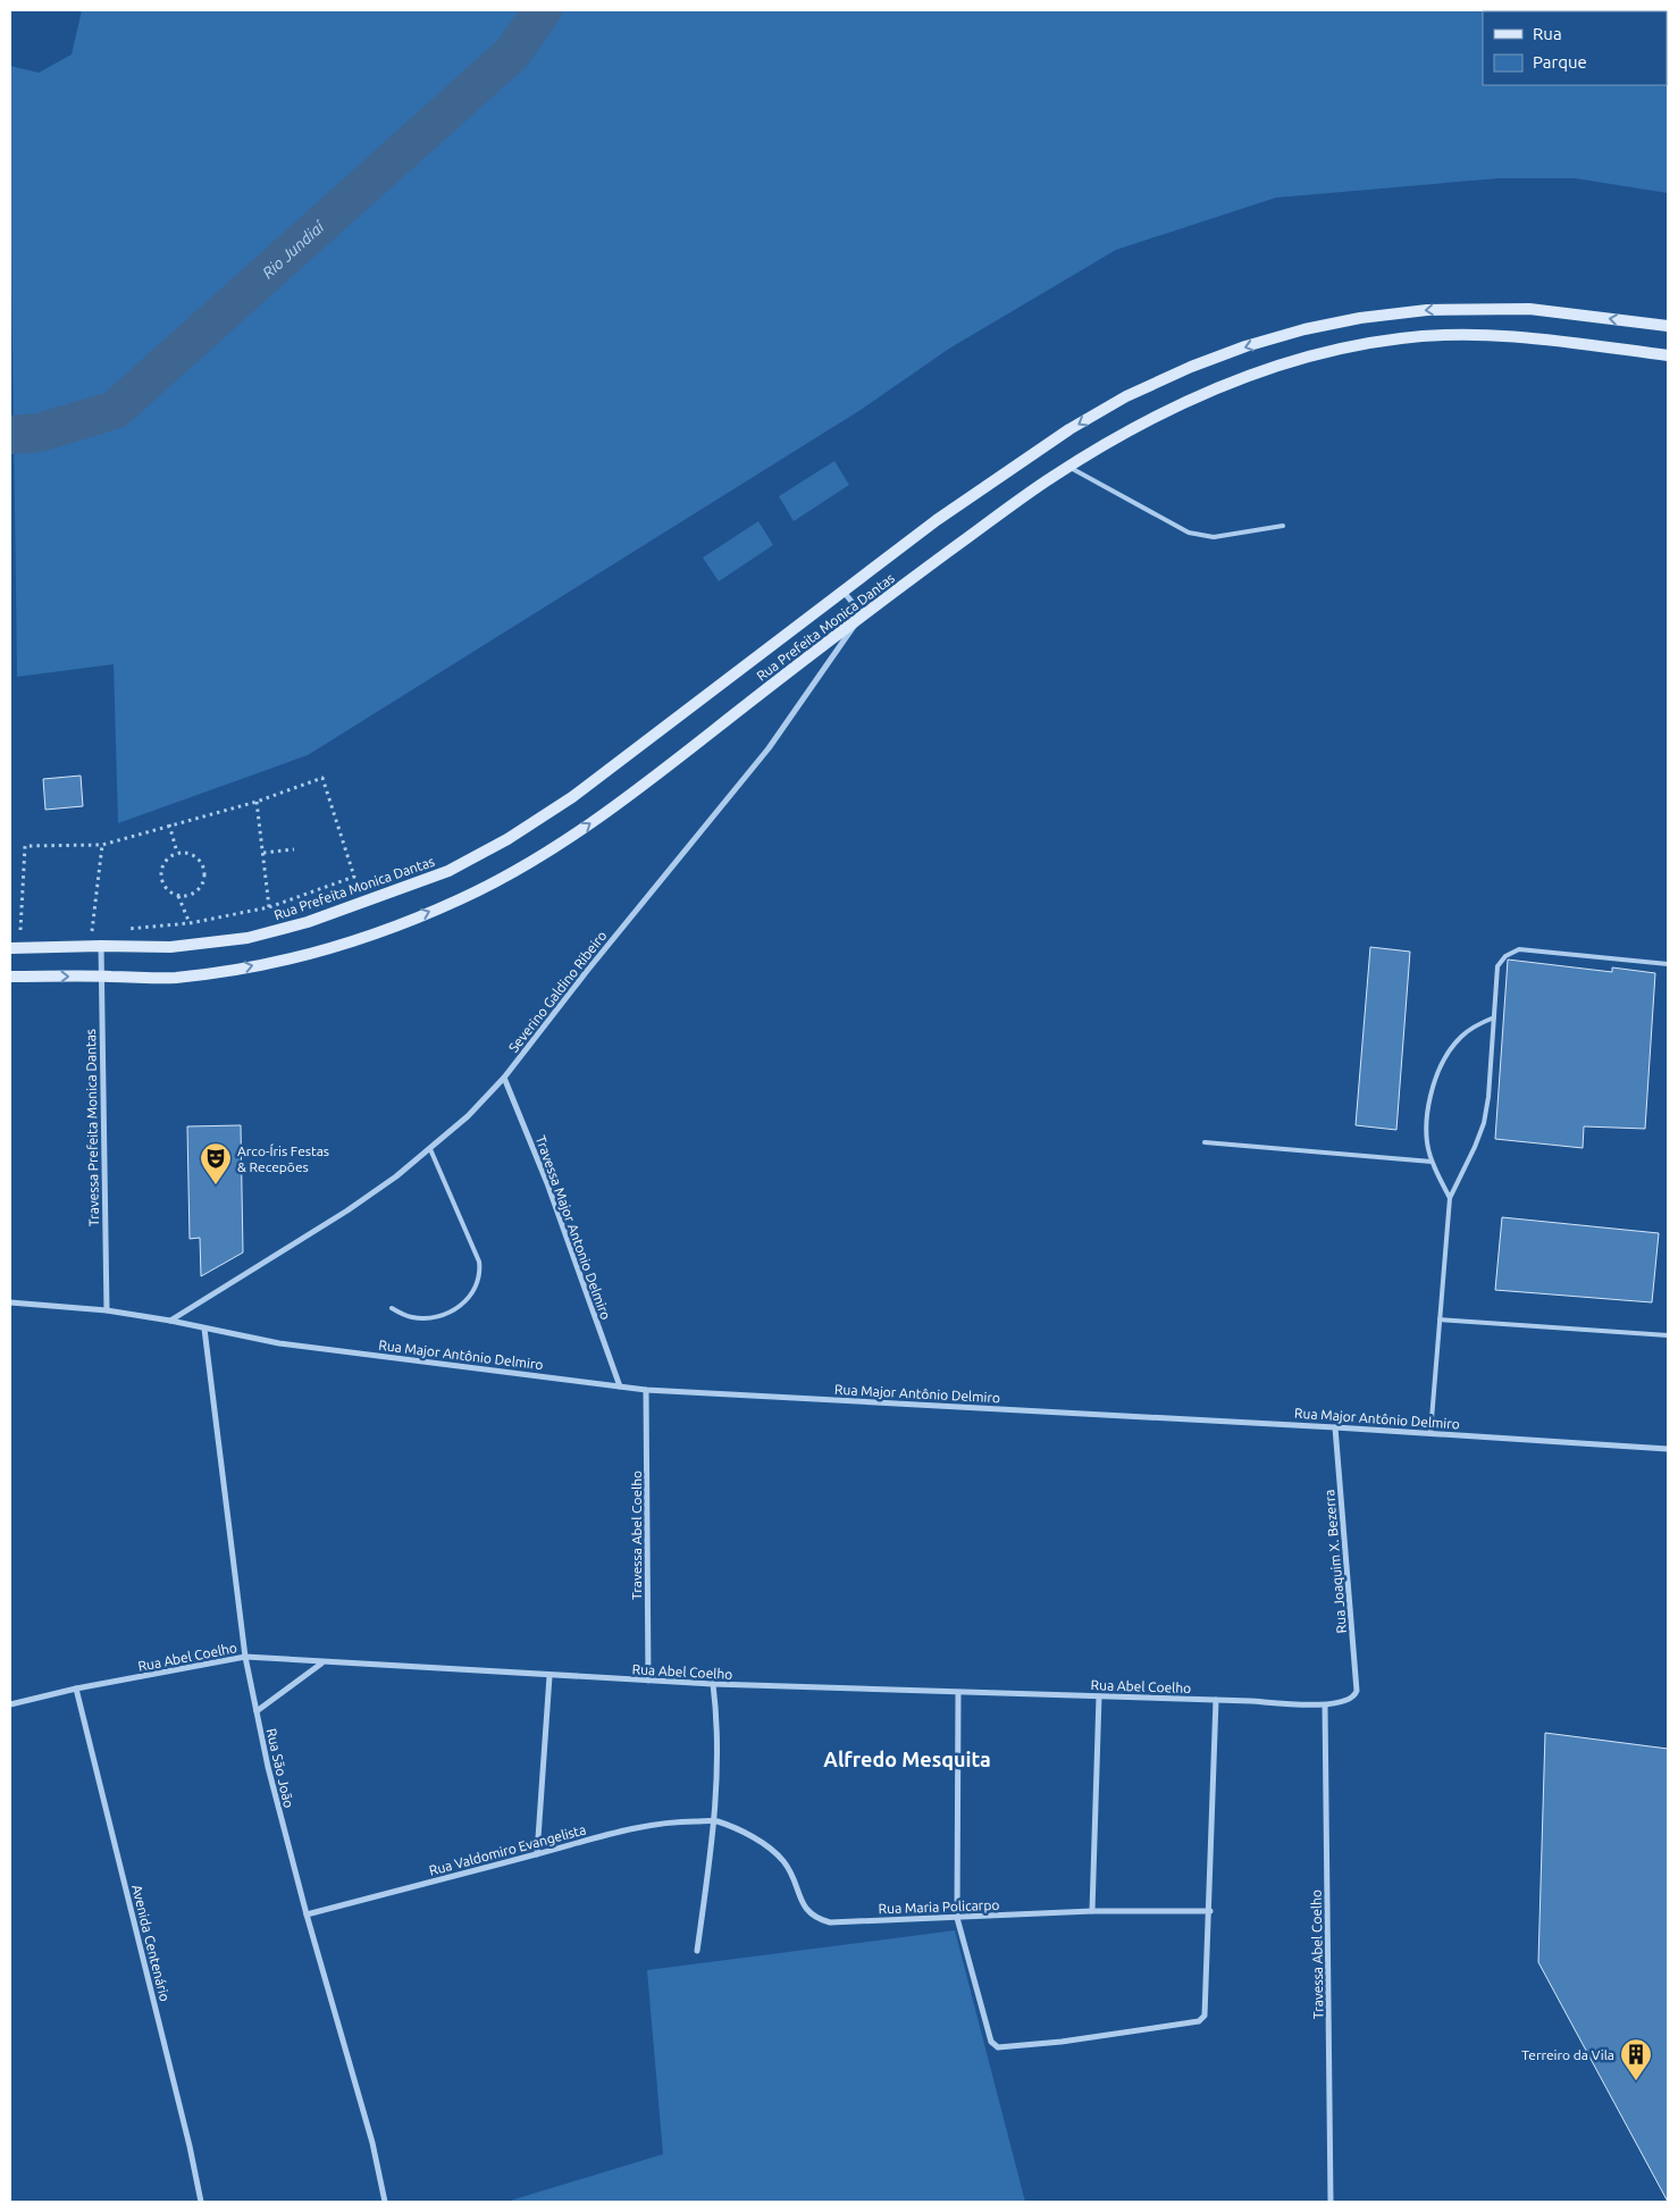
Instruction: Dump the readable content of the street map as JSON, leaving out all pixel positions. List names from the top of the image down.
{
  "streets": {
    "main road": ["Rua Prefeita Monica Dantas"],
    "street": [
      "Severino Galdino Ribeiro",
      "Travessa Prefeita Monica Dantas",
      "Travessa Major Antonio Delmiro",
      "Rua Major Antônio Delmiro",
      "Travessa Abel Coelho",
      "Rua Joaquim X. Bezerra",
      "Rua Abel Coelho",
      "Rua São João",
      "Rua Valdomiro Evangelista",
      "Rua Maria Policarpo",
      "Avenida Centenário"
    ]
  },
  "crossings": [
    ["Rua Prefeita Monica Dantas", "Severino Galdino Ribeiro"],
    ["Rua Prefeita Monica Dantas", "Travessa Prefeita Monica Dantas"],
    ["Severino Galdino Ribeiro", "Travessa Major Antonio Delmiro"],
    ["Severino Galdino Ribeiro", "Rua Major Antônio Delmiro"],
    ["Travessa Prefeita Monica Dantas", "Rua Major Antônio Delmiro"],
    ["Travessa Major Antonio Delmiro", "Rua Major Antônio Delmiro"],
    ["Rua Major Antônio Delmiro", "Travessa Abel Coelho"],
    ["Rua Major Antônio Delmiro", "Rua Joaquim X. Bezerra"],
    ["Rua Major Antônio Delmiro", "Rua São João"],
    ["Travessa Abel Coelho", "Rua Abel Coelho"],
    ["Rua Joaquim X. Bezerra", "Rua Abel Coelho"],
    ["Rua Abel Coelho", "Rua São João"],
    ["Rua Abel Coelho", "Avenida Centenário"],
    ["Rua São João", "Rua Valdomiro Evangelista"],
    ["Rua Valdomiro Evangelista", "Rua Maria Policarpo"]
  ],
  "districts": ["Alfredo Mesquita"],
  "water": ["Rio Jundiaí"],
  "places": {
    "theatre": ["Arco-Íris Festas & Recepões"],
    "building": ["Terreiro da Vila"]
  },
  "legend": ["Rua", "Parque"]
}
